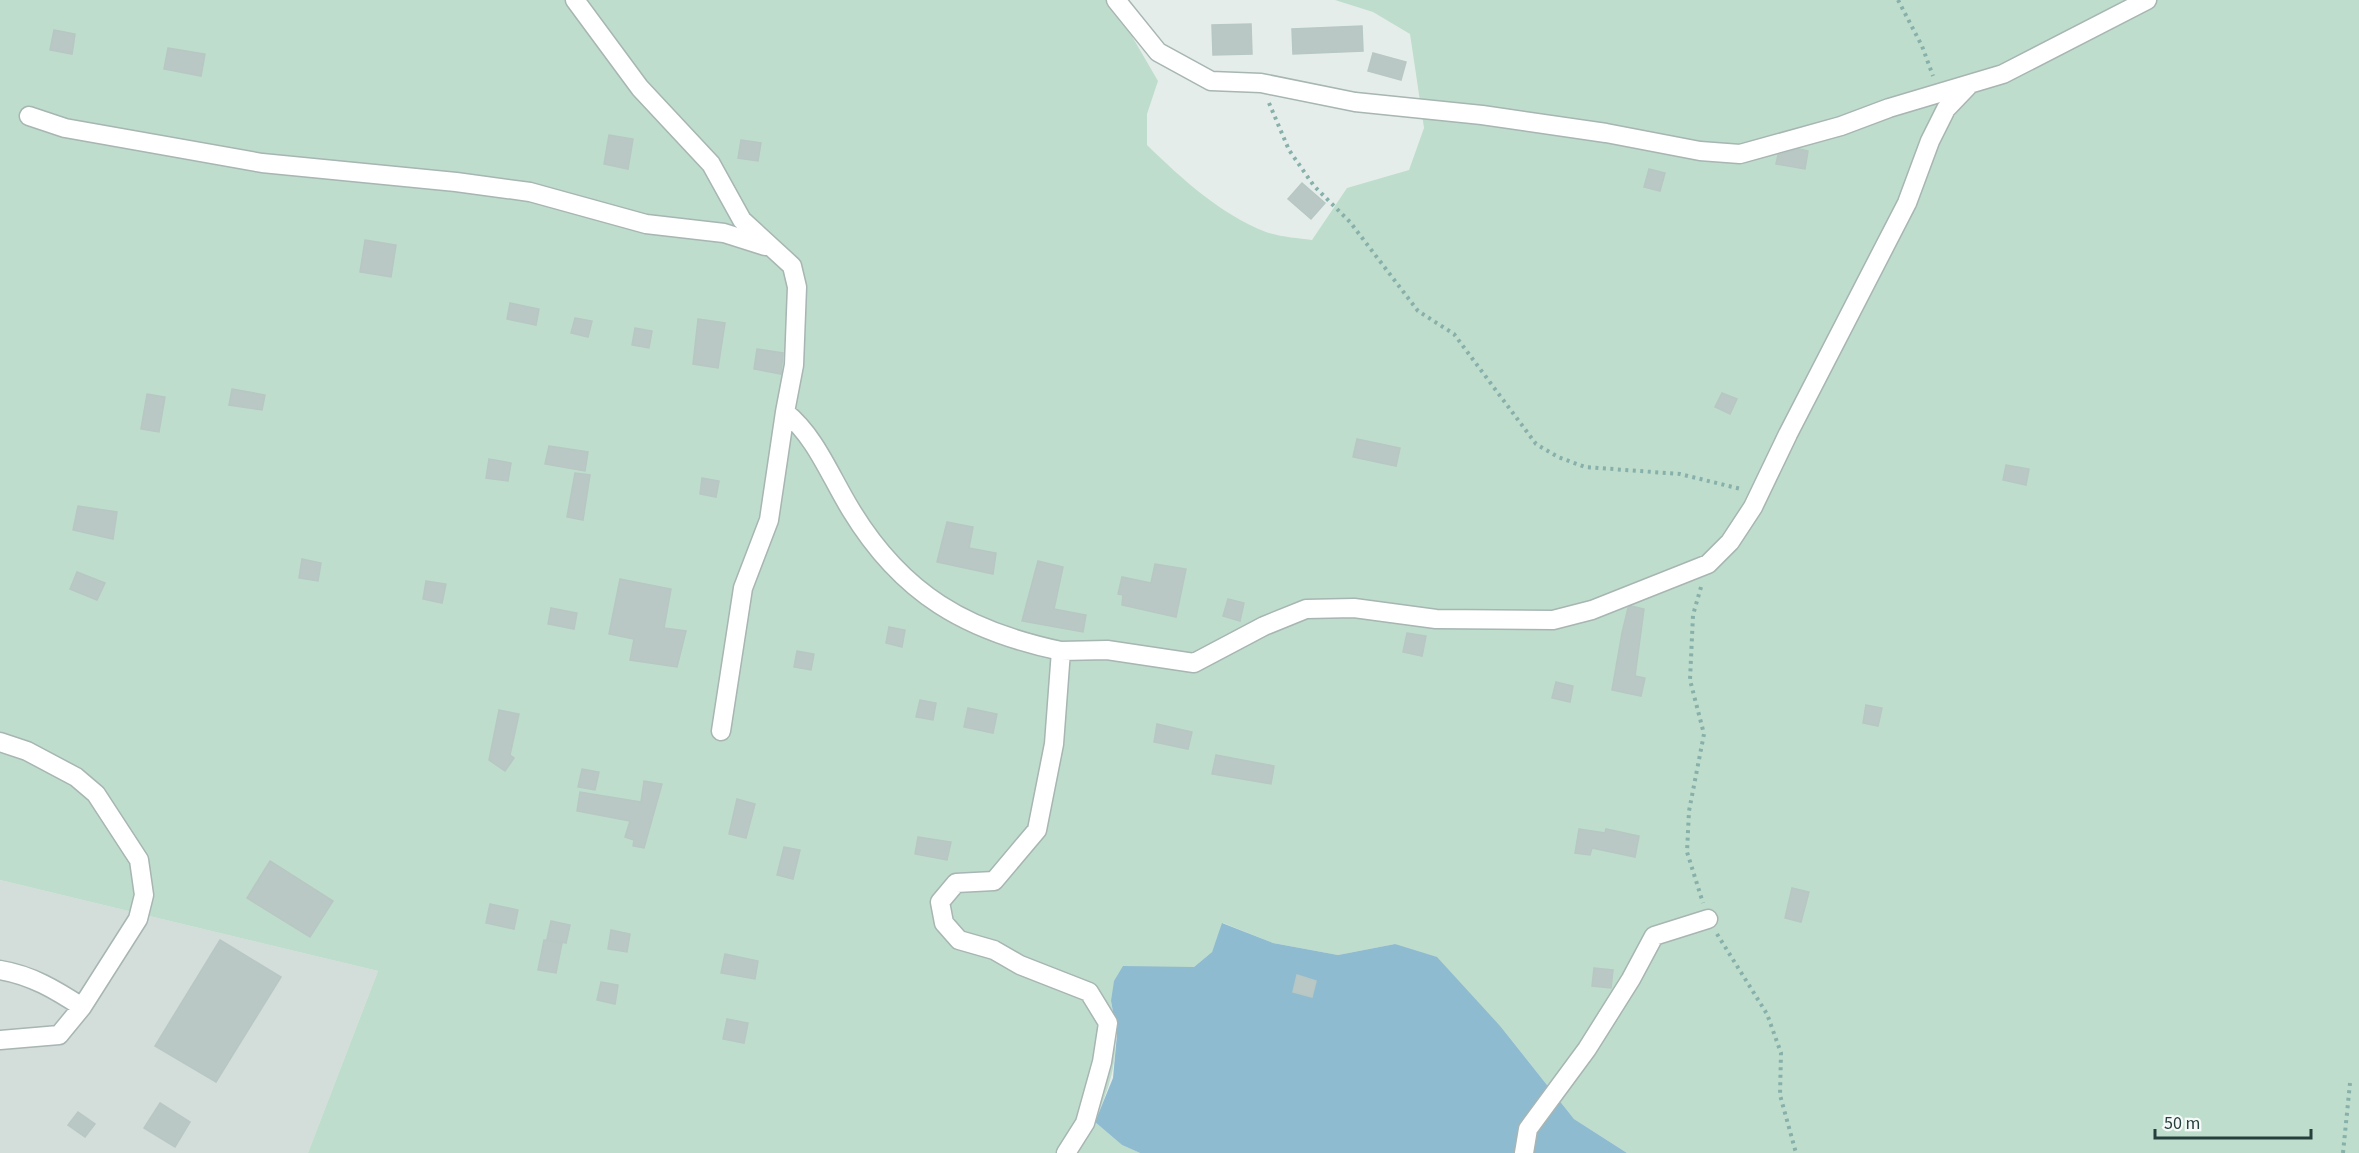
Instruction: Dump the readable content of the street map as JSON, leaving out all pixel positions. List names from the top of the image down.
{
  "scale_bar": "50 m"
}
